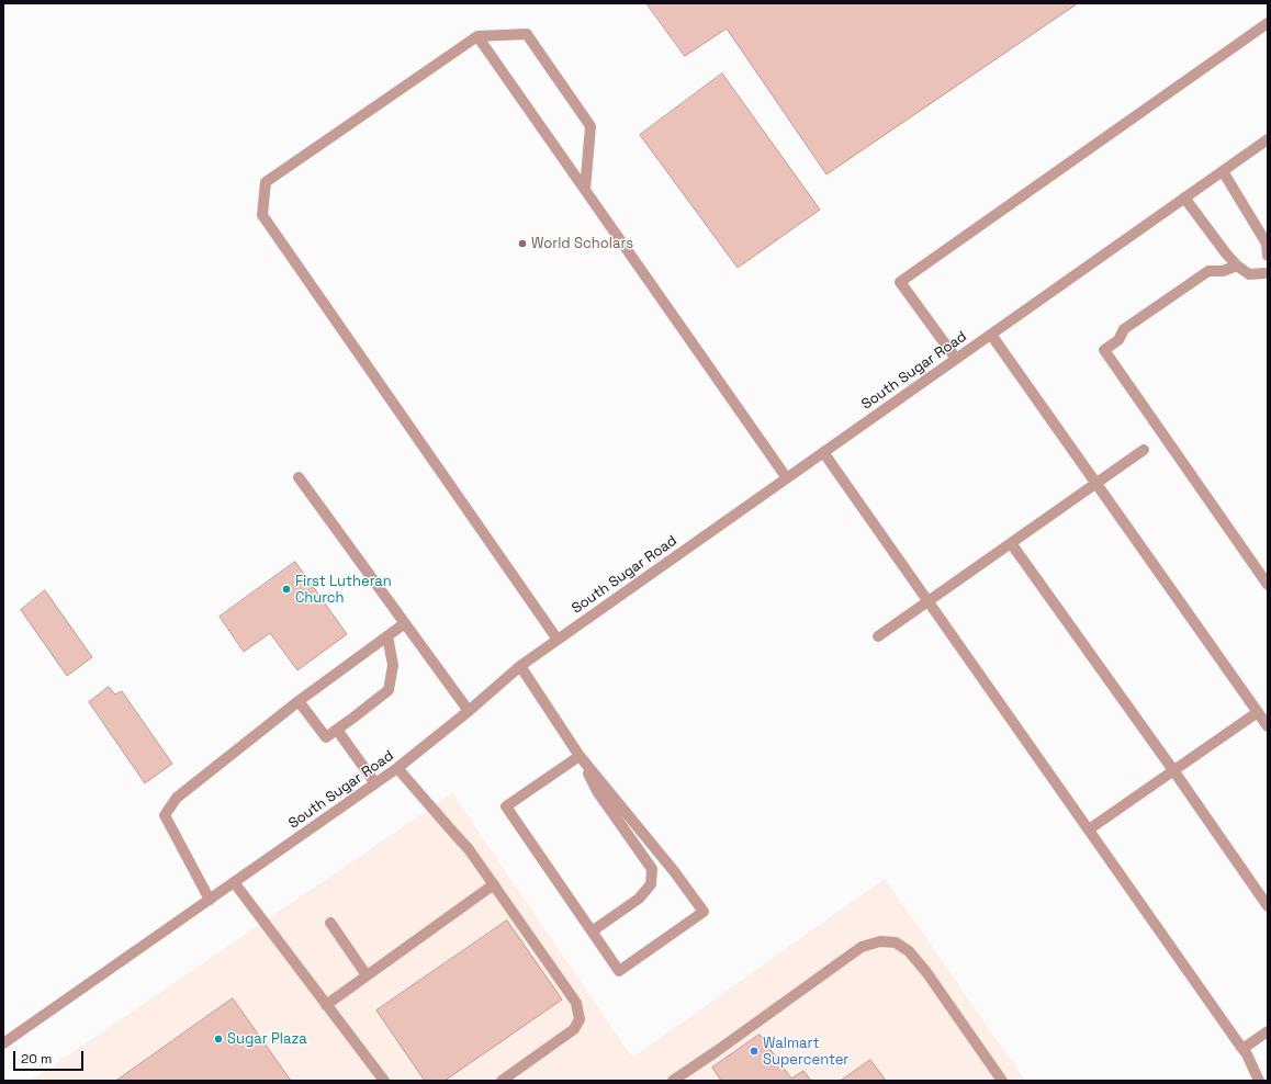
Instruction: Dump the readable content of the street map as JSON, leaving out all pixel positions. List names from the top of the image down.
{
  "streets": {
    "lane": ["South Sugar Road"]
  },
  "places": [
    "World Scholars",
    "First Lutheran Church",
    "Sugar Plaza",
    "Walmart Supercenter"
  ],
  "scale_bar": "20 m"
}
